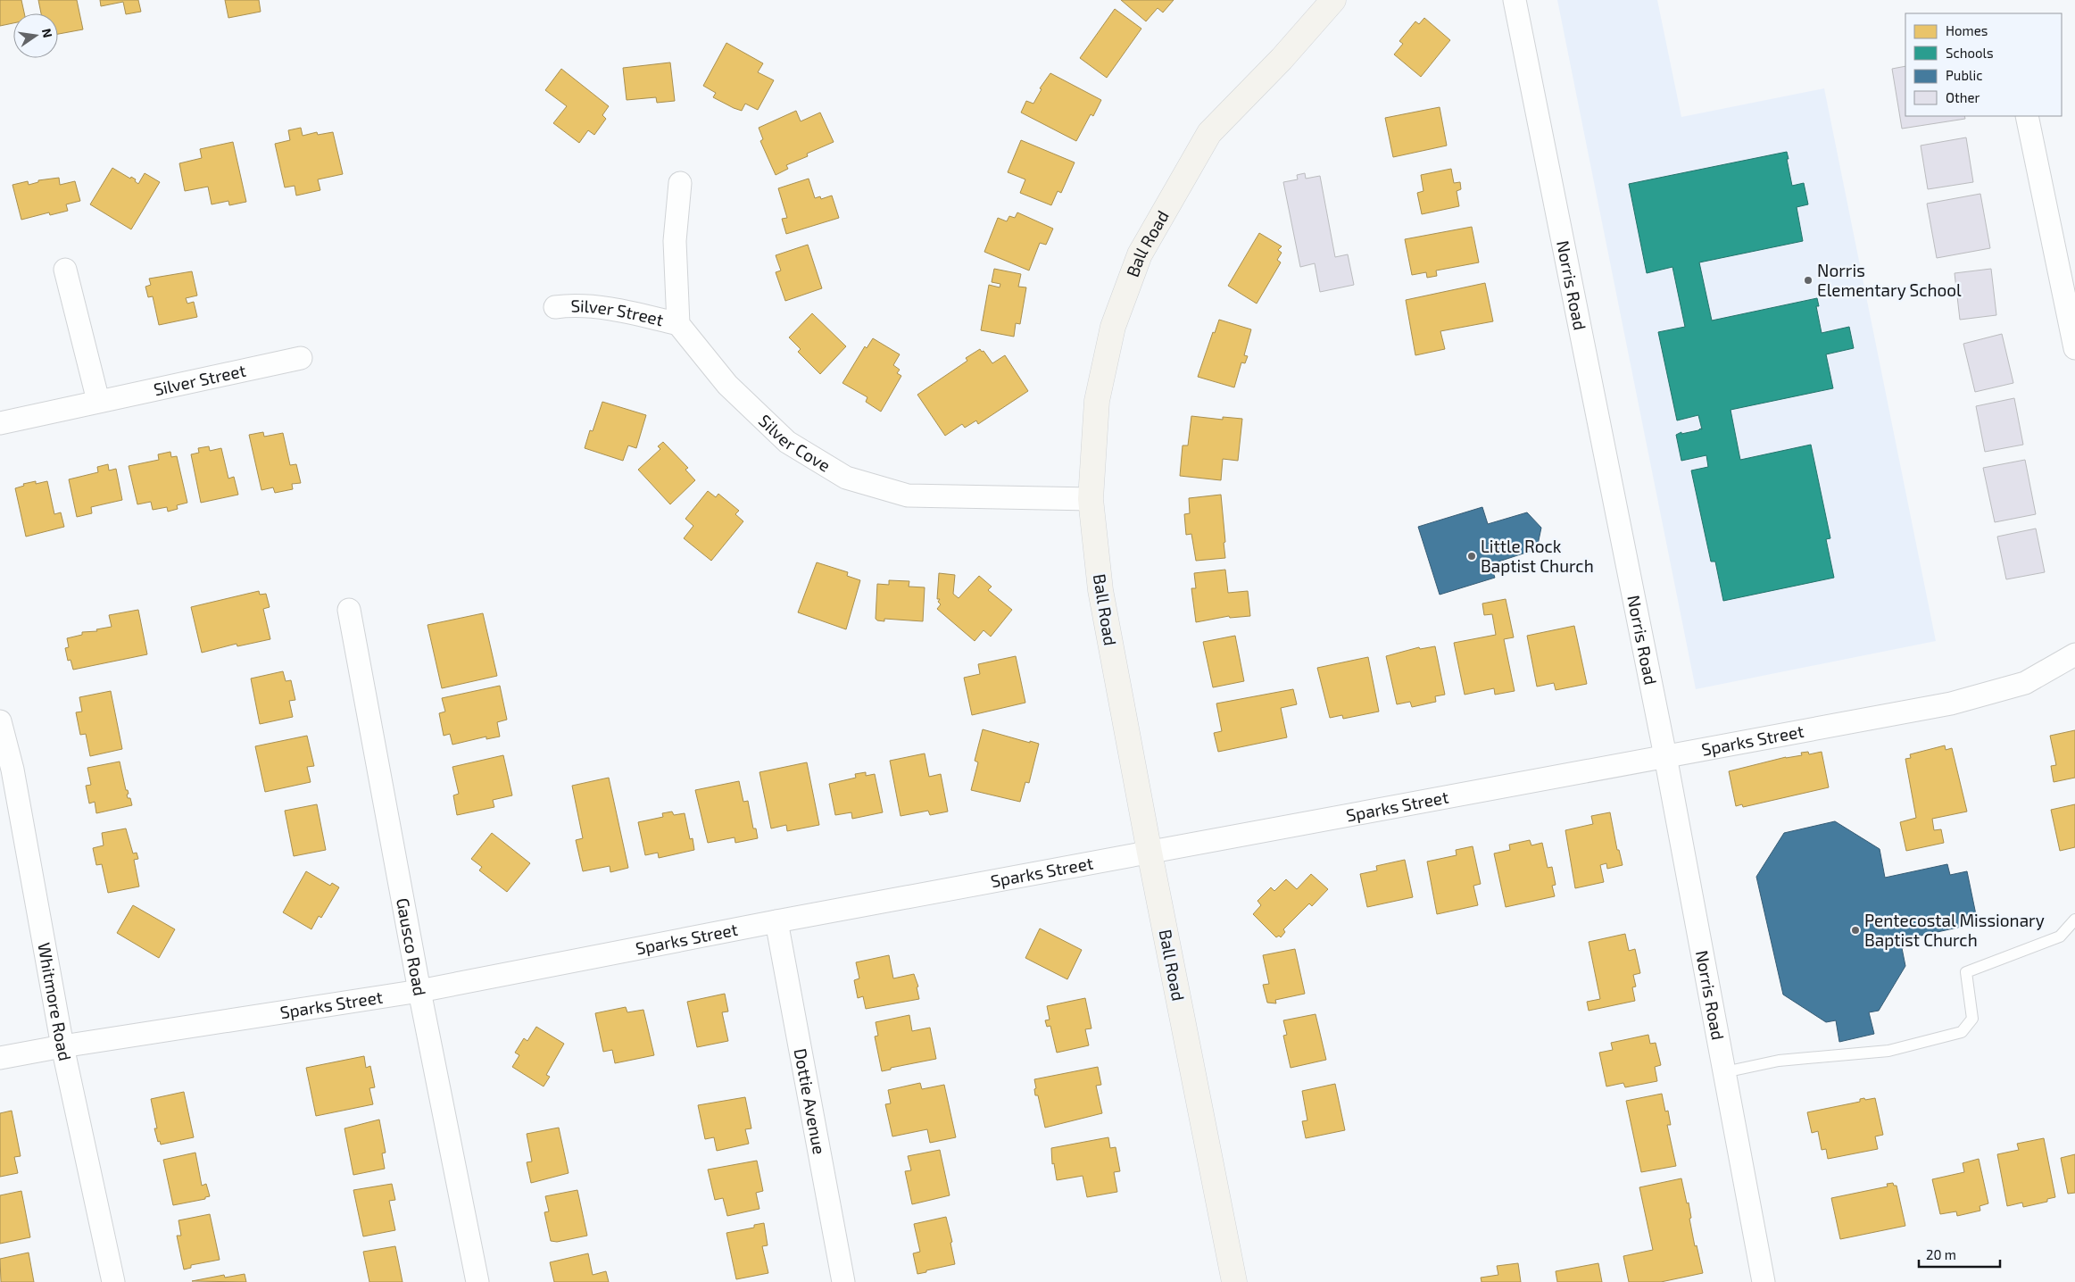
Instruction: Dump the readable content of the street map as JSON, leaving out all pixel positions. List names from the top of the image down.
{
  "streets": {
    "main road": ["Ball Road"],
    "street": [
      "Norris Road",
      "Silver Street",
      "Silver Cove",
      "Sparks Street",
      "Gausco Road",
      "Whitmore Road",
      "Dottie Avenue"
    ]
  },
  "crossings": [
    ["Ball Road", "Silver Cove"],
    ["Ball Road", "Sparks Street"],
    ["Norris Road", "Sparks Street"],
    ["Silver Street", "Silver Cove"],
    ["Sparks Street", "Gausco Road"],
    ["Sparks Street", "Whitmore Road"],
    ["Sparks Street", "Dottie Avenue"]
  ],
  "places": ["Norris Elementary School", "Little Rock Baptist Church", "Pentecostal Missionary Baptist Church"],
  "legend": [
    "Homes",
    "Schools",
    "Public",
    "Other"
  ],
  "scale_bar": "20 m",
  "north": "right"
}
